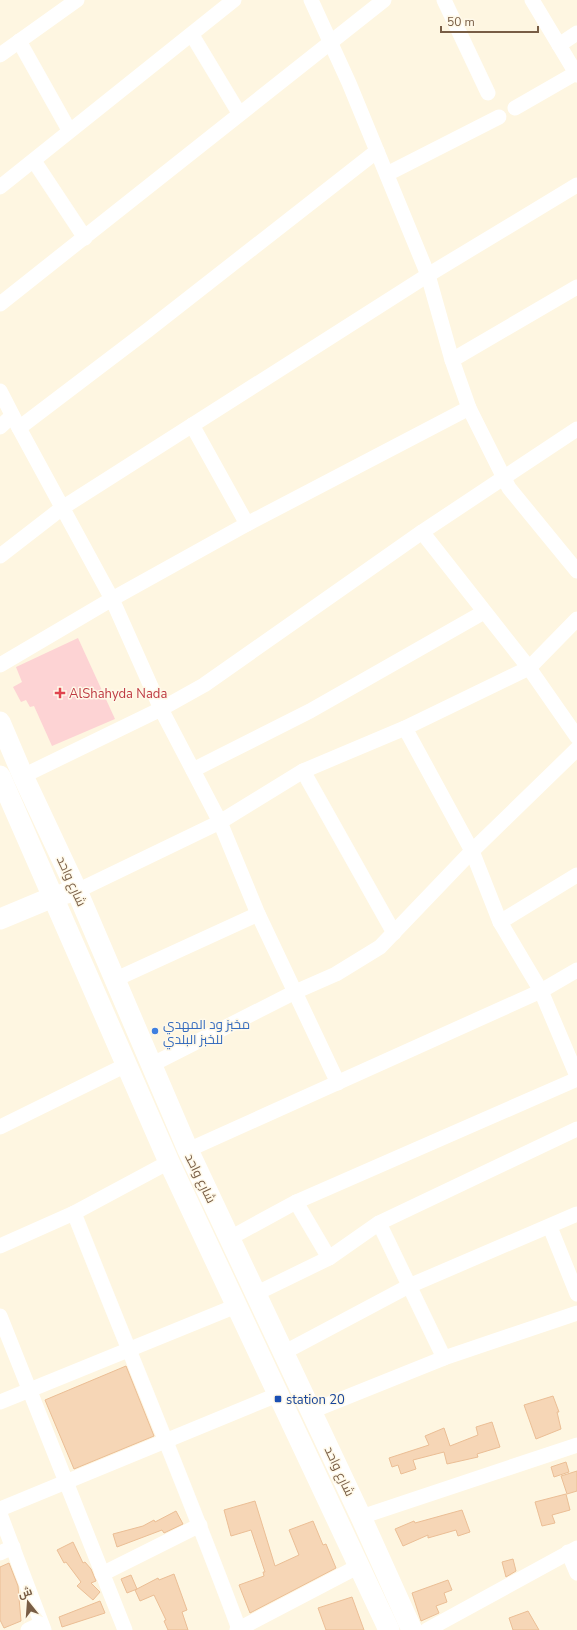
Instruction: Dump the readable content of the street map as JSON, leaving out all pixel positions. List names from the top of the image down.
{
  "streets": {
    "street": ["شارع واحد"]
  },
  "places": {
    "health": ["AlShahyda Nada"],
    "other": ["مخبز ود المهدي للخبز البلدي"],
    "transit": ["station 20"]
  },
  "scale_bar": "50 m",
  "north": "top"
}
